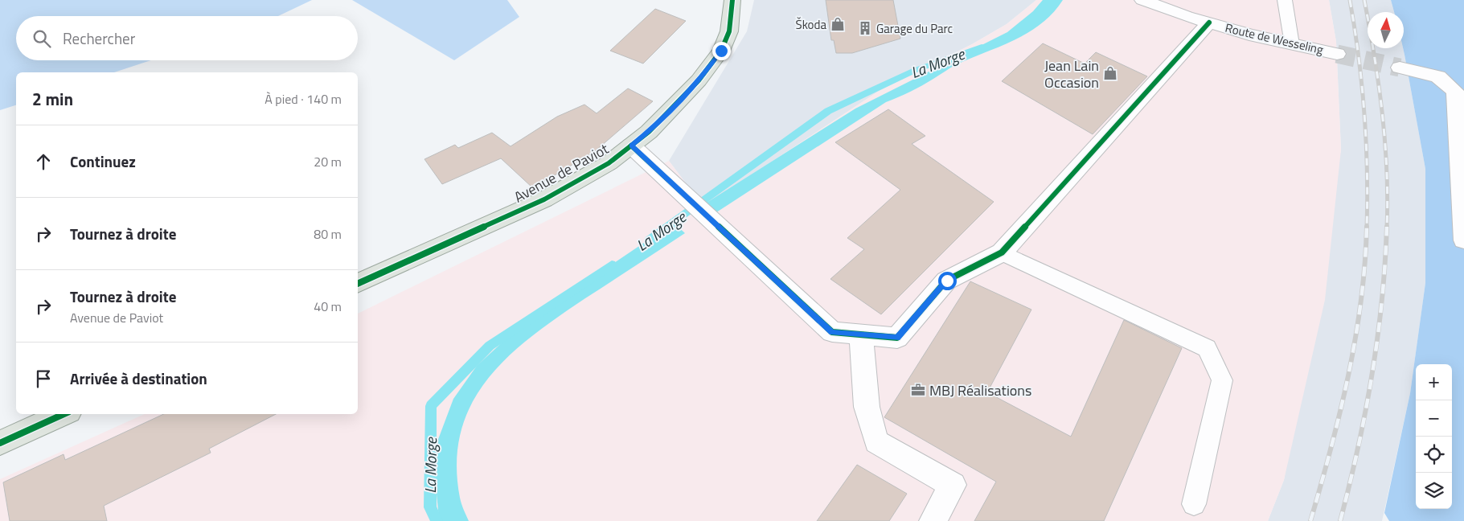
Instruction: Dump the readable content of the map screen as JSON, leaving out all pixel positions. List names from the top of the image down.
{
  "streets": {
    "main road": ["Avenue de Paviot"],
    "street": ["Route de Wesseling"]
  },
  "water": ["La Morge"],
  "places": {
    "shop": ["Škoda", "Jean Lain Occasion"],
    "building": ["Garage du Parc"],
    "office": ["MBJ Réalisations"]
  },
  "north": "top",
  "page": {
    "search": "Rechercher",
    "heading": ["2 min", "À pied · 140 m"],
    "list": [
      ["Continuez", "20 m"],
      ["Tournez à droite", "80 m"],
      ["Tournez à droite", "Avenue de Paviot", "40 m"],
      "Arrivée à destination"
    ],
    "map_buttons": ["+", "−"]
  }
}
